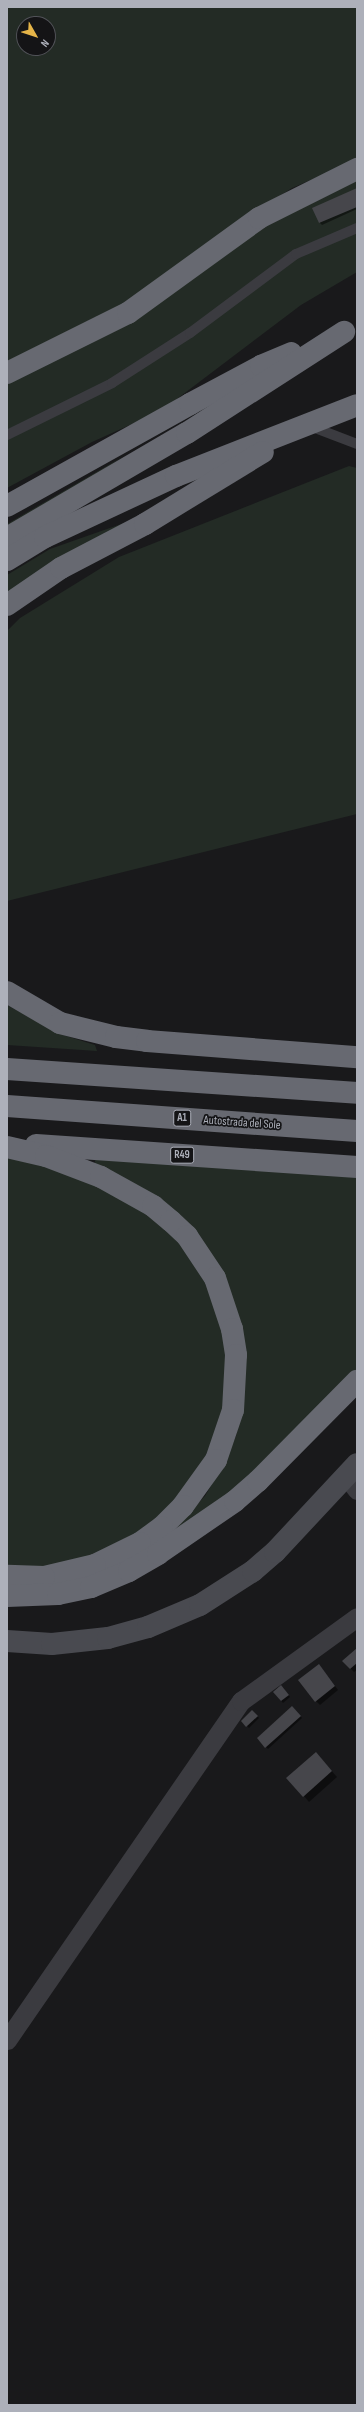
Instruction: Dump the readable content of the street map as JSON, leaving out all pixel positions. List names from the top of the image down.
{
  "streets": {
    "highway": ["A1", "Autostrada del Sole", "R49"]
  },
  "north": "bottom right"
}
